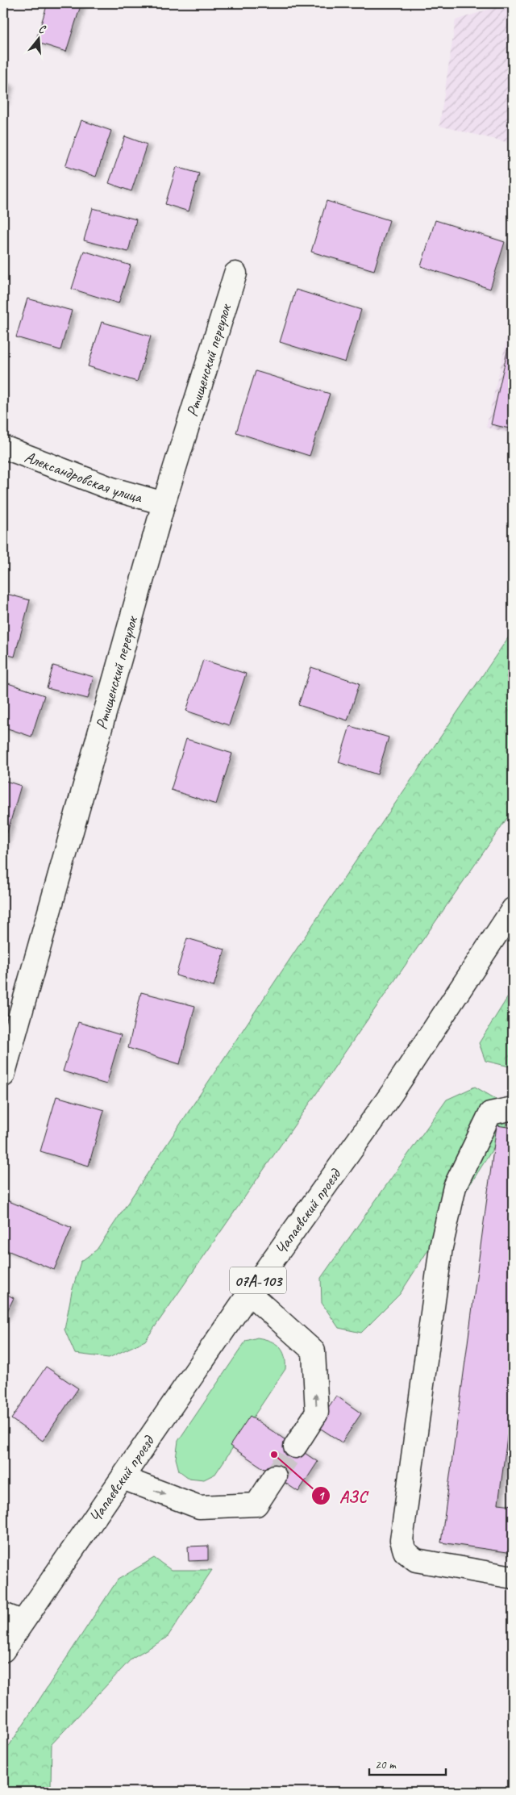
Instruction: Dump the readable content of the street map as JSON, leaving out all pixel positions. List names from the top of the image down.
{
  "streets": {
    "street": [
      "Ртищенский переулок",
      "Александровская улица",
      "Чапаевский проезд",
      "07А-103"
    ]
  },
  "crossings": [
    ["Ртищенский переулок", "Александровская улица"]
  ],
  "places": ["АЗС"],
  "scale_bar": "20 m",
  "north": "top"
}
